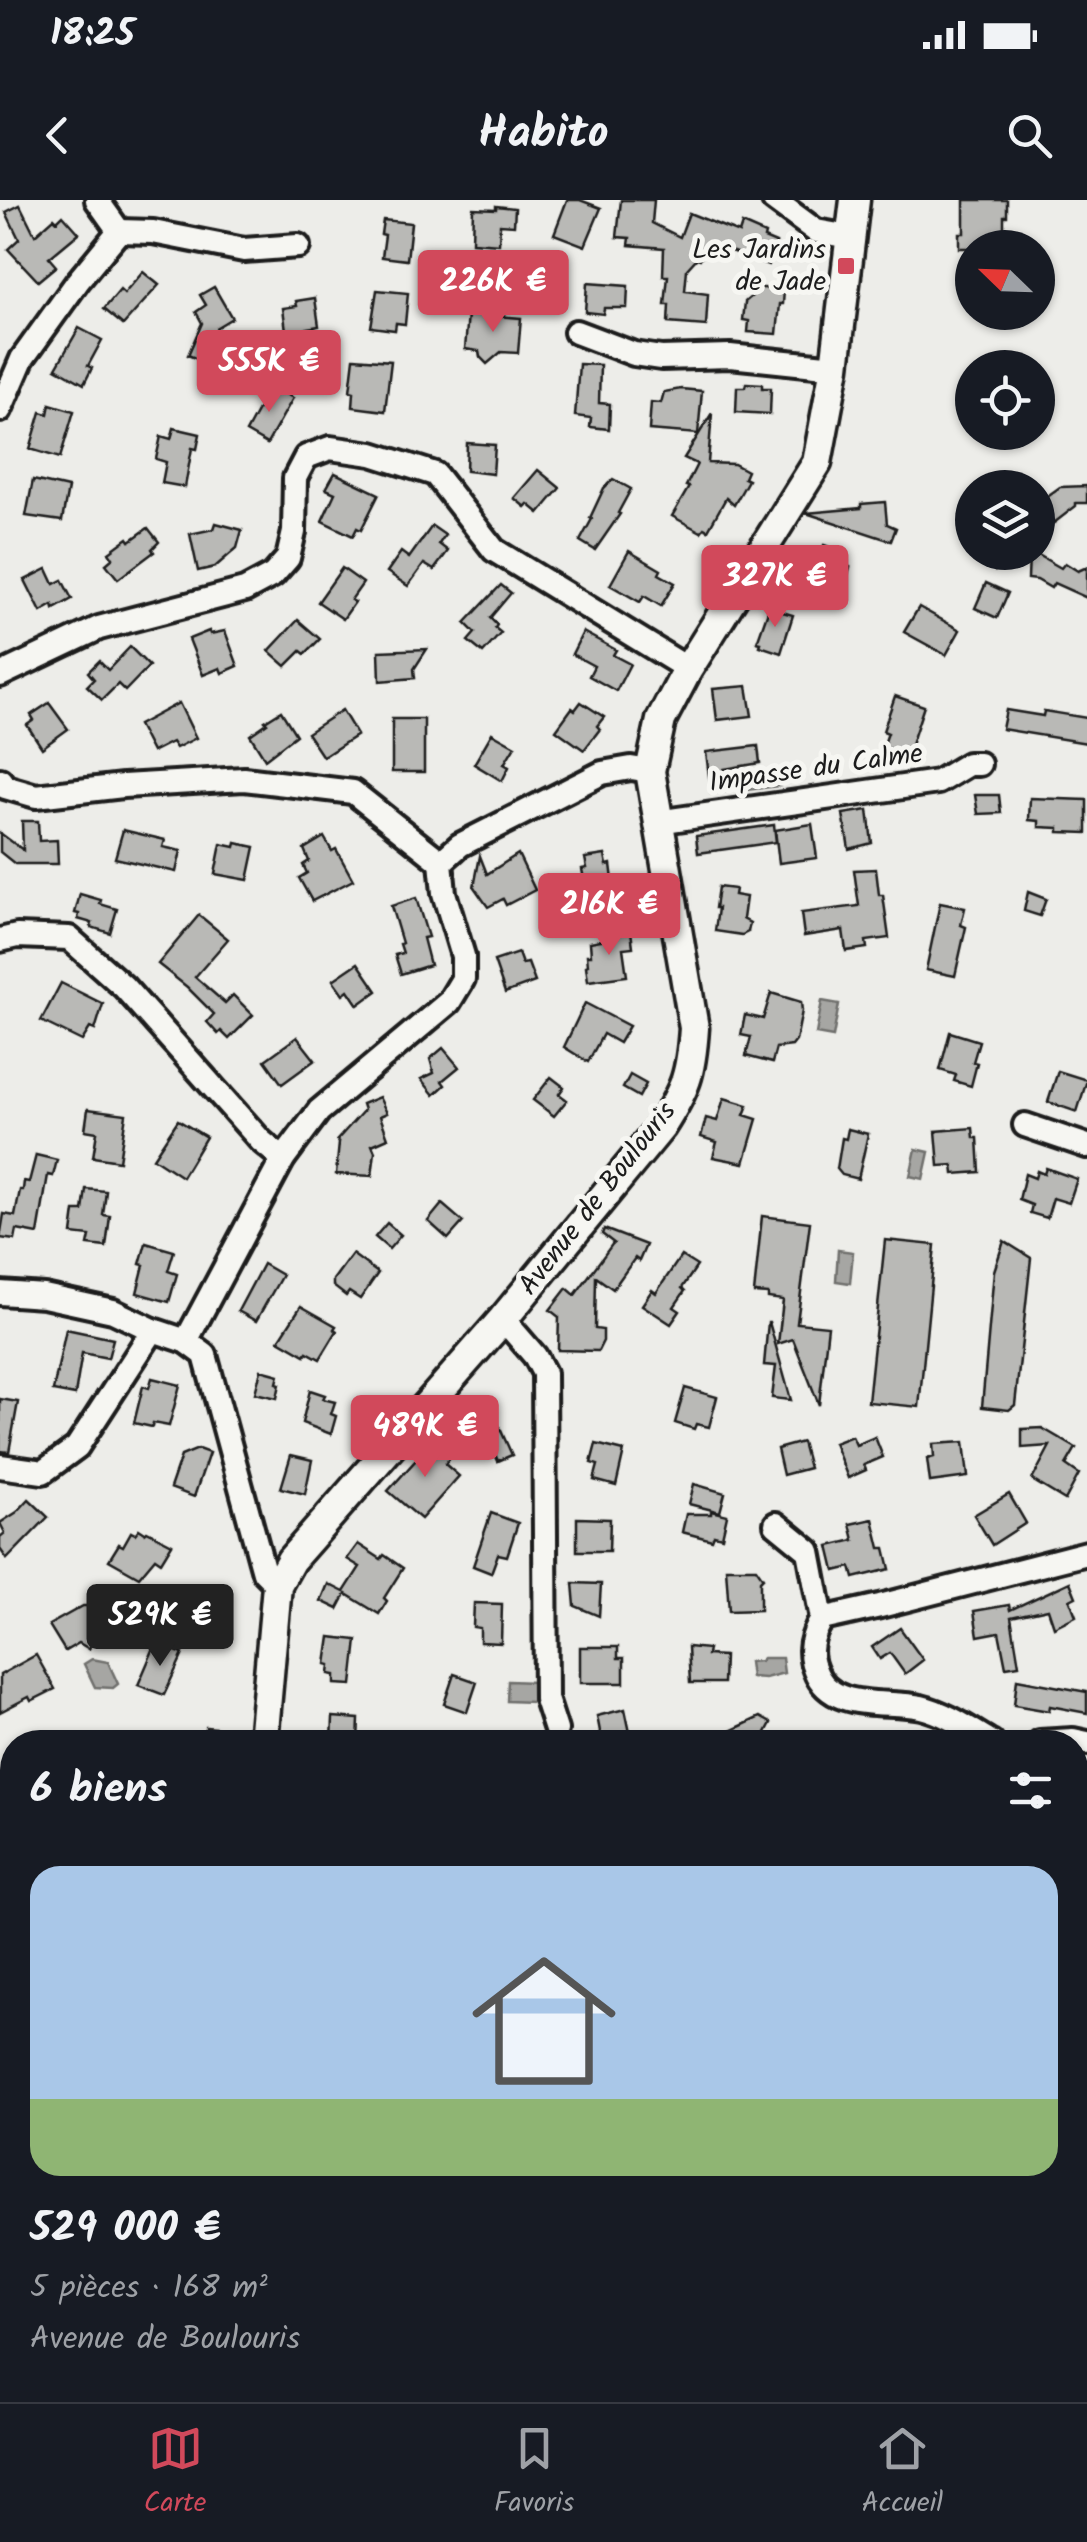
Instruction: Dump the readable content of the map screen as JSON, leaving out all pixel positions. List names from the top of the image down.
{
  "streets": {
    "street": ["Impasse du Calme", "Avenue de Boulouris"]
  },
  "crossings": [
    ["Impasse du Calme", "Avenue de Boulouris"]
  ],
  "places": {
    "transit": ["Les Jardins de Jade"]
  },
  "north": "top left",
  "page": {
    "status": "18:25",
    "header": "Habito",
    "price": [
      "226K €",
      "555K €",
      "327K €",
      "216K €",
      "489K €",
      "529K €"
    ],
    "heading": "6 biens",
    "list": [
      {
        "name": "529 000 €",
        "note": "5 pièces · 168 m² · Avenue de Boulouris"
      }
    ],
    "tabs": ["Carte", "Favoris", "Accueil"]
  }
}
